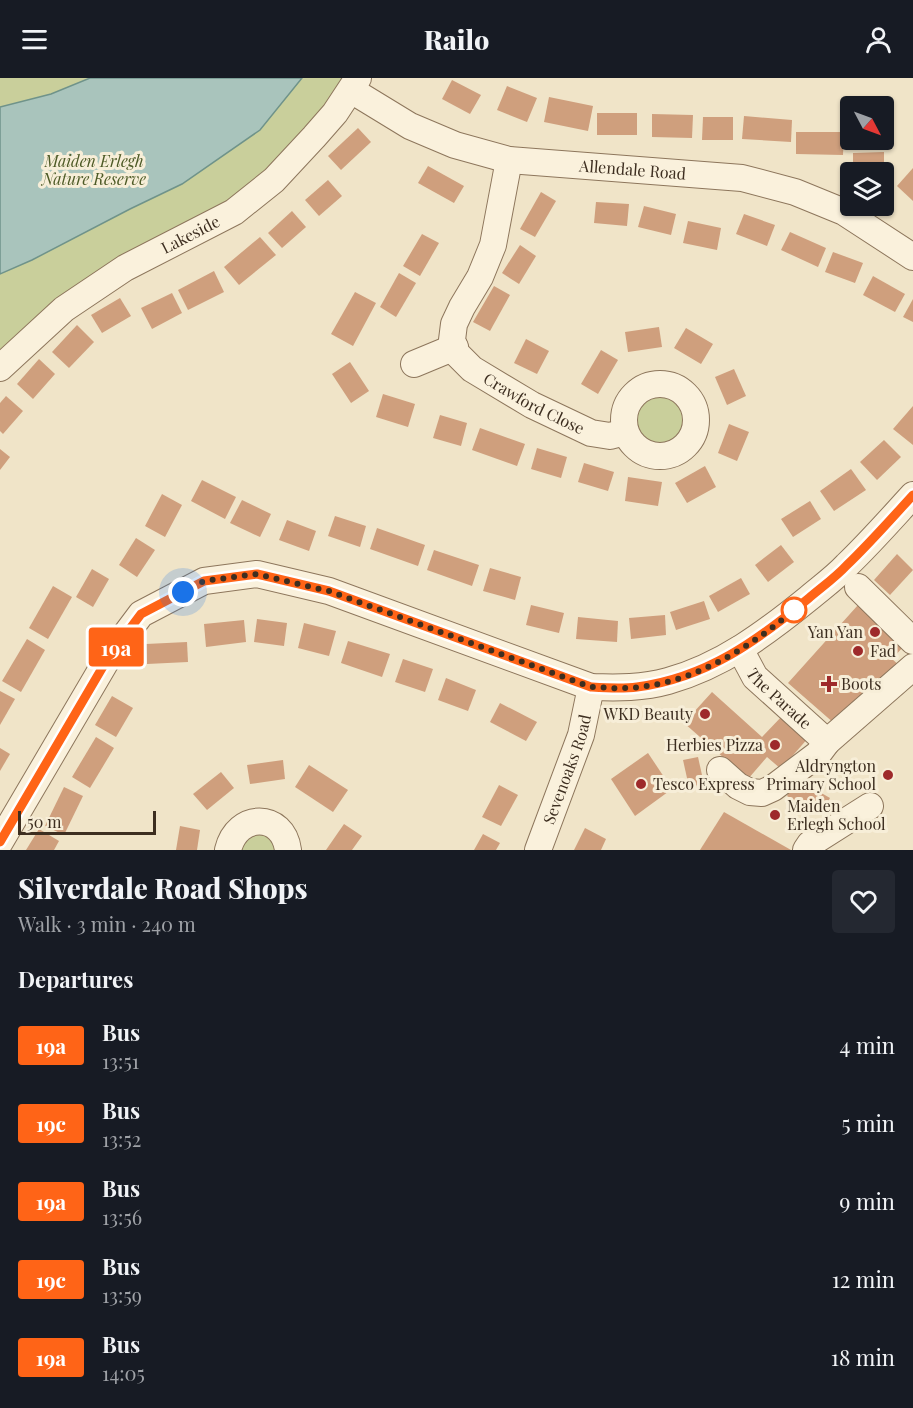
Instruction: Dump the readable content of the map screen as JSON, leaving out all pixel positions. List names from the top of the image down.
{
  "streets": {
    "street": [
      "Allendale Road",
      "Lakeside",
      "Crawford Close",
      "The Parade",
      "Sevenoaks Road"
    ]
  },
  "crossings": [
    ["Allendale Road", "Lakeside"]
  ],
  "parks": ["Maiden Erlegh Nature Reserve"],
  "places": {
    "other": [
      "Yan Yan",
      "Fad",
      "WKD Beauty",
      "Herbies Pizza",
      "Aldryngton Primary School",
      "Tesco Express",
      "Maiden Erlegh School"
    ],
    "health": ["Boots"]
  },
  "lines": ["bus line 19a"],
  "scale_bar": "50 m",
  "north": "bottom right",
  "page": {
    "header": "Railo",
    "on_map": "19a",
    "scale": "50 m",
    "heading": [
      ["Silverdale Road Shops", "Walk · 3 min · 240 m"],
      "Departures"
    ],
    "list": [
      {
        "mark": "19a",
        "name": "Bus",
        "note": "13:51",
        "value": "4 min"
      },
      {
        "mark": "19c",
        "name": "Bus",
        "note": "13:52",
        "value": "5 min"
      },
      {
        "mark": "19a",
        "name": "Bus",
        "note": "13:56",
        "value": "9 min"
      },
      {
        "mark": "19c",
        "name": "Bus",
        "note": "13:59",
        "value": "12 min"
      },
      {
        "mark": "19a",
        "name": "Bus",
        "note": "14:05",
        "value": "18 min"
      }
    ]
  }
}
